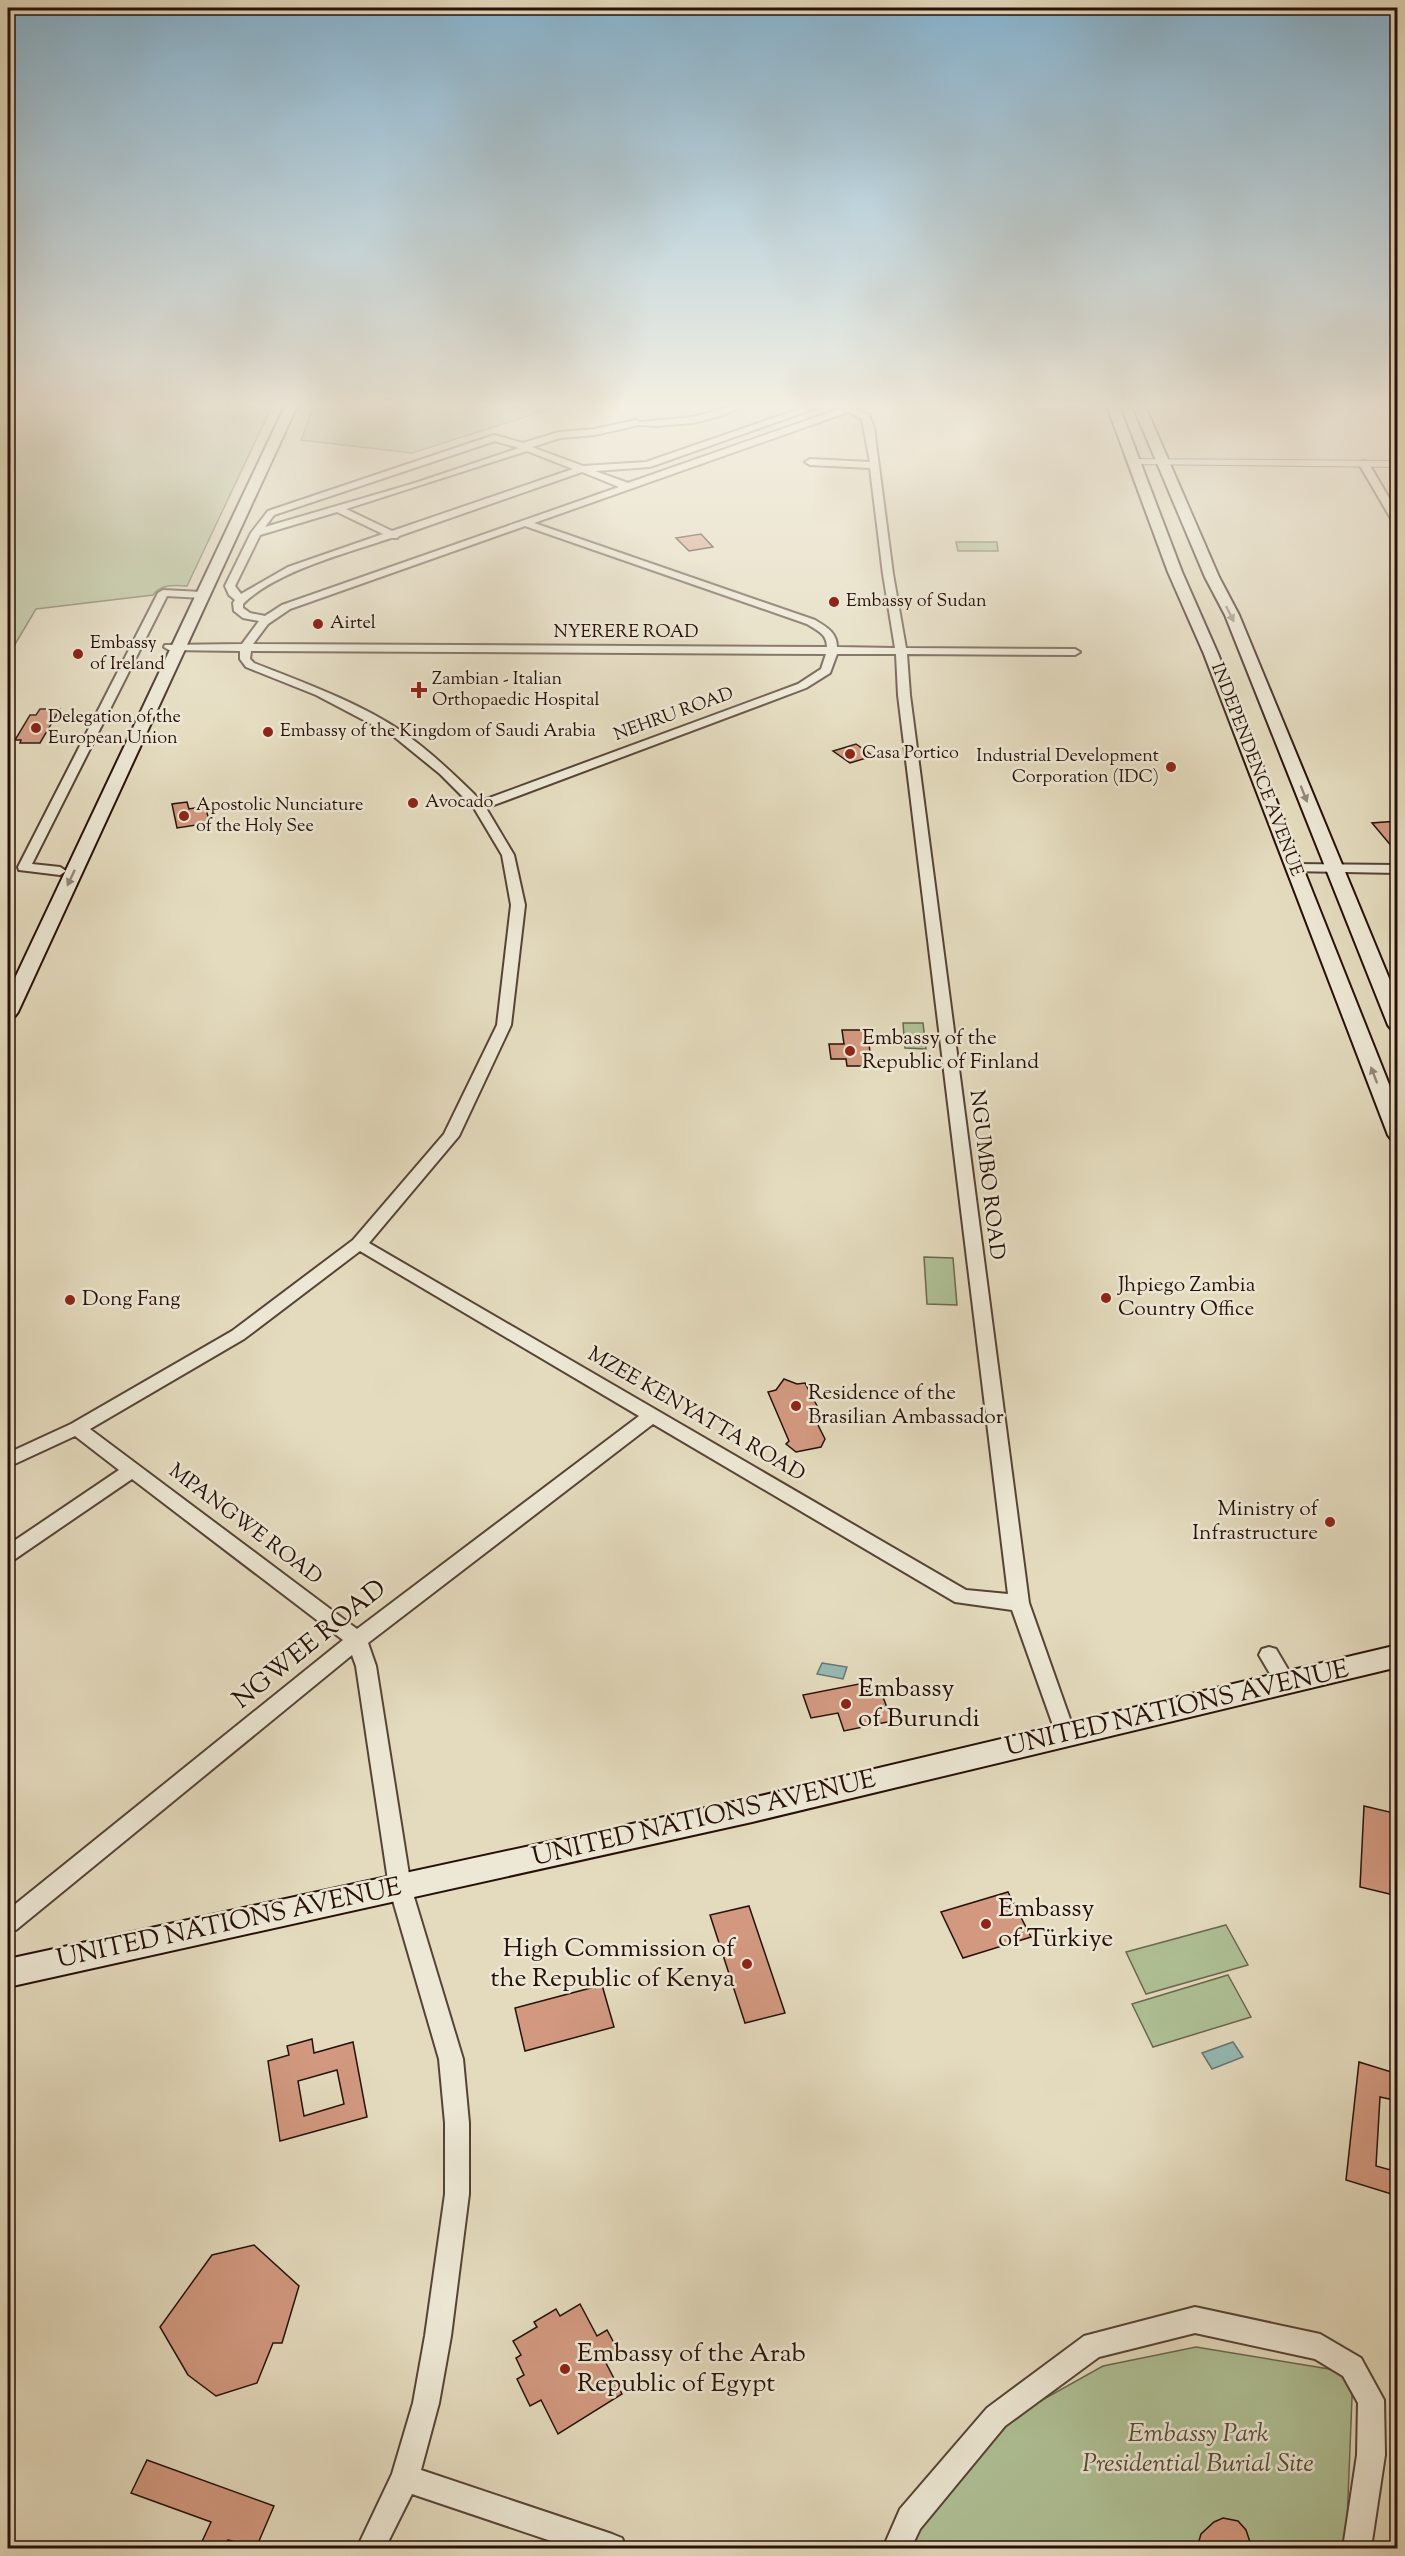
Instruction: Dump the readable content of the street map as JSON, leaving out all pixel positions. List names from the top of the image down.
{
  "streets": {
    "main road": ["INDEPENDENCE AVENUE", "UNITED NATIONS AVENUE"],
    "street": [
      "NYERERE ROAD",
      "NEHRU ROAD",
      "NGUMBO ROAD",
      "MZEE KENYATTA ROAD",
      "MPANGWE ROAD",
      "NGWEE ROAD"
    ]
  },
  "crossings": [
    ["NYERERE ROAD", "NEHRU ROAD"],
    ["NYERERE ROAD", "NGUMBO ROAD"],
    ["NGUMBO ROAD", "MZEE KENYATTA ROAD"],
    ["NGUMBO ROAD", "UNITED NATIONS AVENUE"],
    ["MZEE KENYATTA ROAD", "NGWEE ROAD"],
    ["MPANGWE ROAD", "NGWEE ROAD"]
  ],
  "parks": ["Embassy Park Presidential Burial Site"],
  "places": {
    "other": [
      "Embassy of Sudan",
      "Airtel",
      "Embassy of Ireland",
      "Delegation of the European Union",
      "Embassy of the Kingdom of Saudi Arabia",
      "Casa Portico",
      "Industrial Development Corporation (IDC)",
      "Avocado",
      "Apostolic Nunciature of the Holy See",
      "Embassy of the Republic of Finland",
      "Jhpiego Zambia Country Office",
      "Dong Fang",
      "Residence of the Brasilian Ambassador",
      "Ministry of Infrastructure",
      "Embassy of Burundi",
      "Embassy of Türkiye",
      "High Commission of the Republic of Kenya",
      "Embassy of the Arab Republic of Egypt"
    ],
    "health": ["Zambian - Italian Orthopaedic Hospital"]
  }
}
